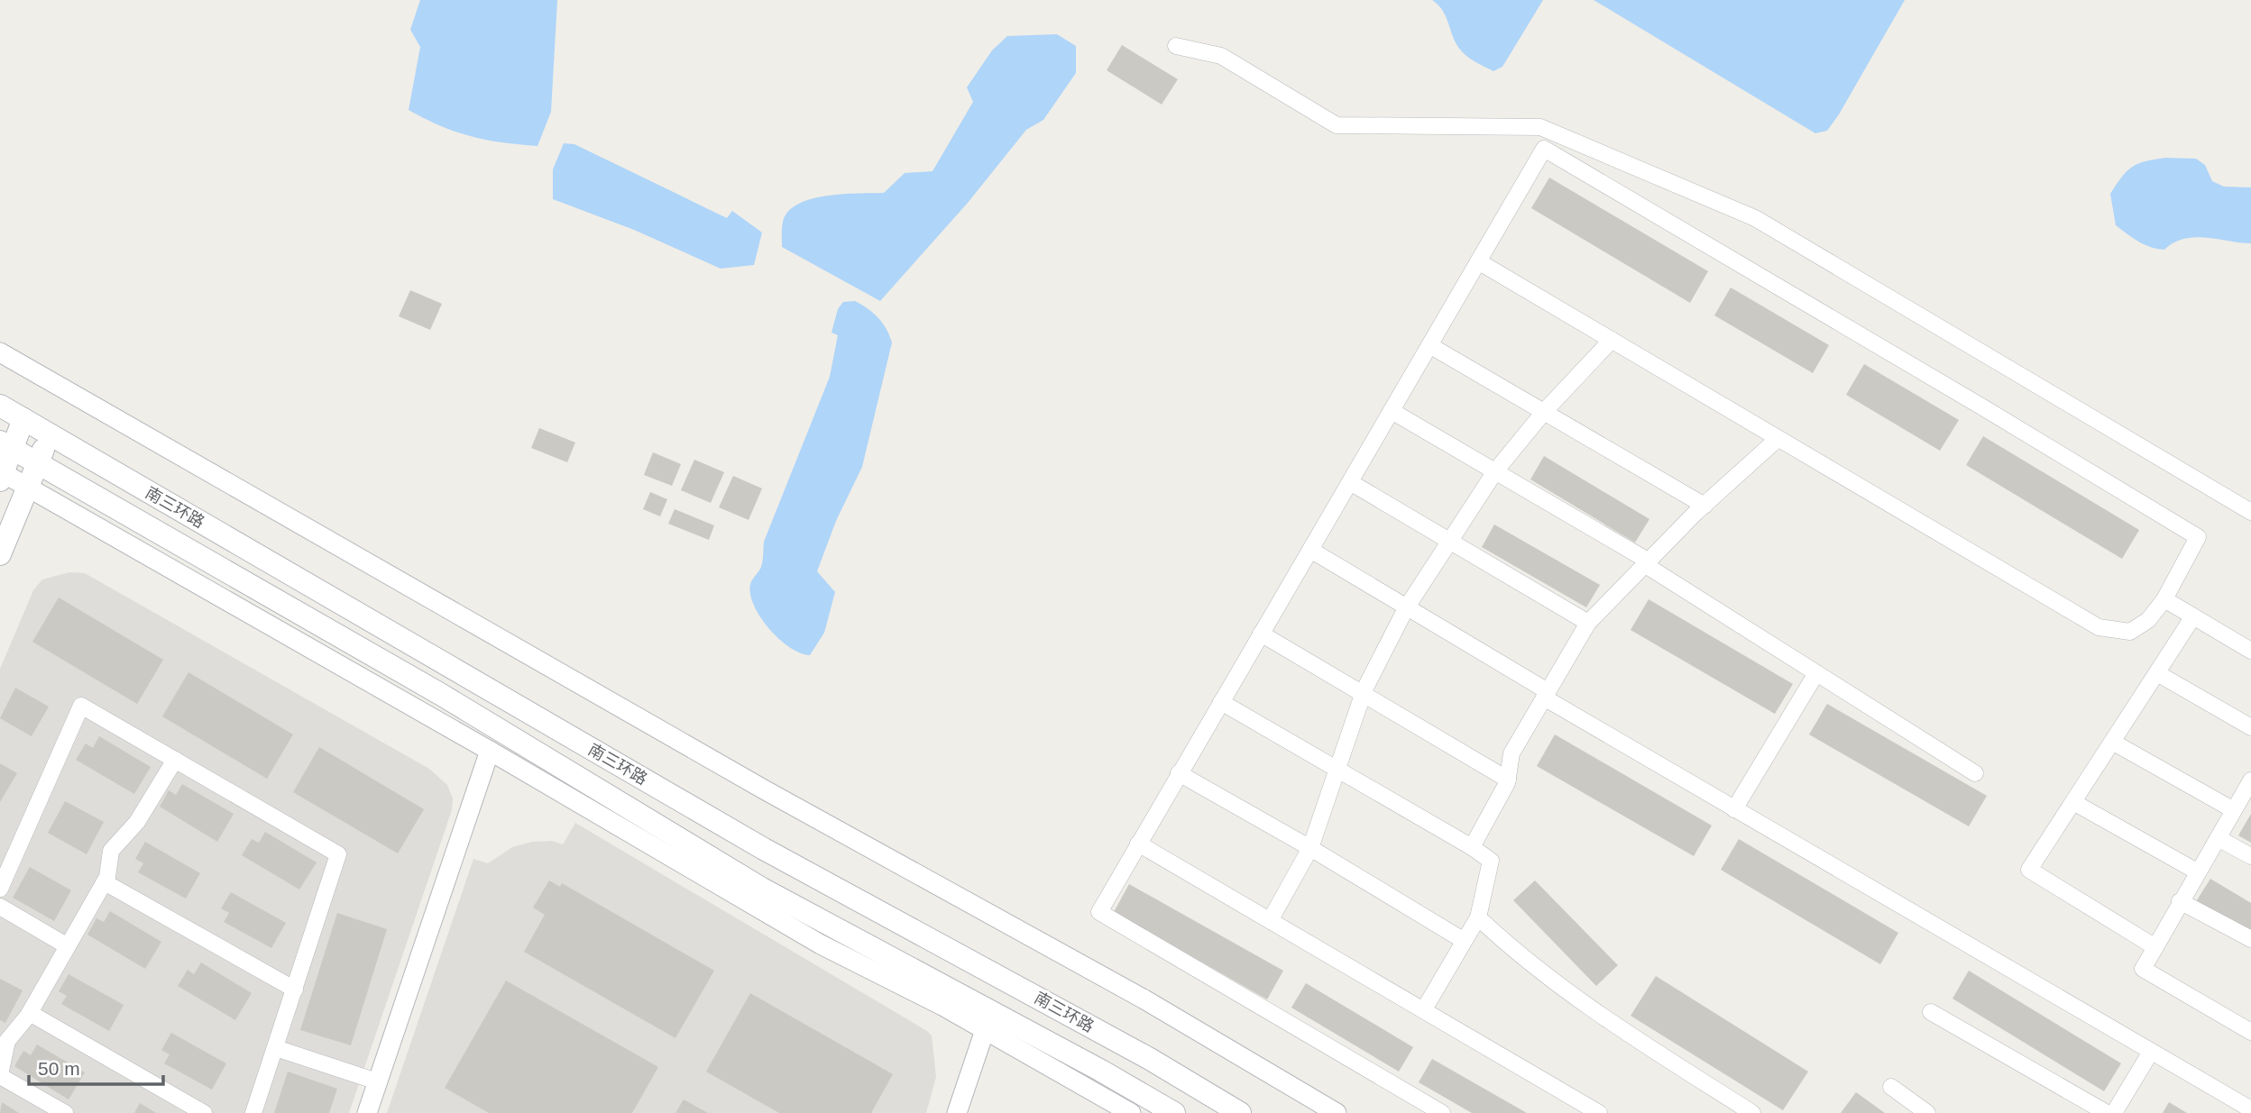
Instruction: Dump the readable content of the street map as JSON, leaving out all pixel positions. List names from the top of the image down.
{
  "streets": {
    "main road": ["南三环路"]
  },
  "scale_bar": "50 m"
}
